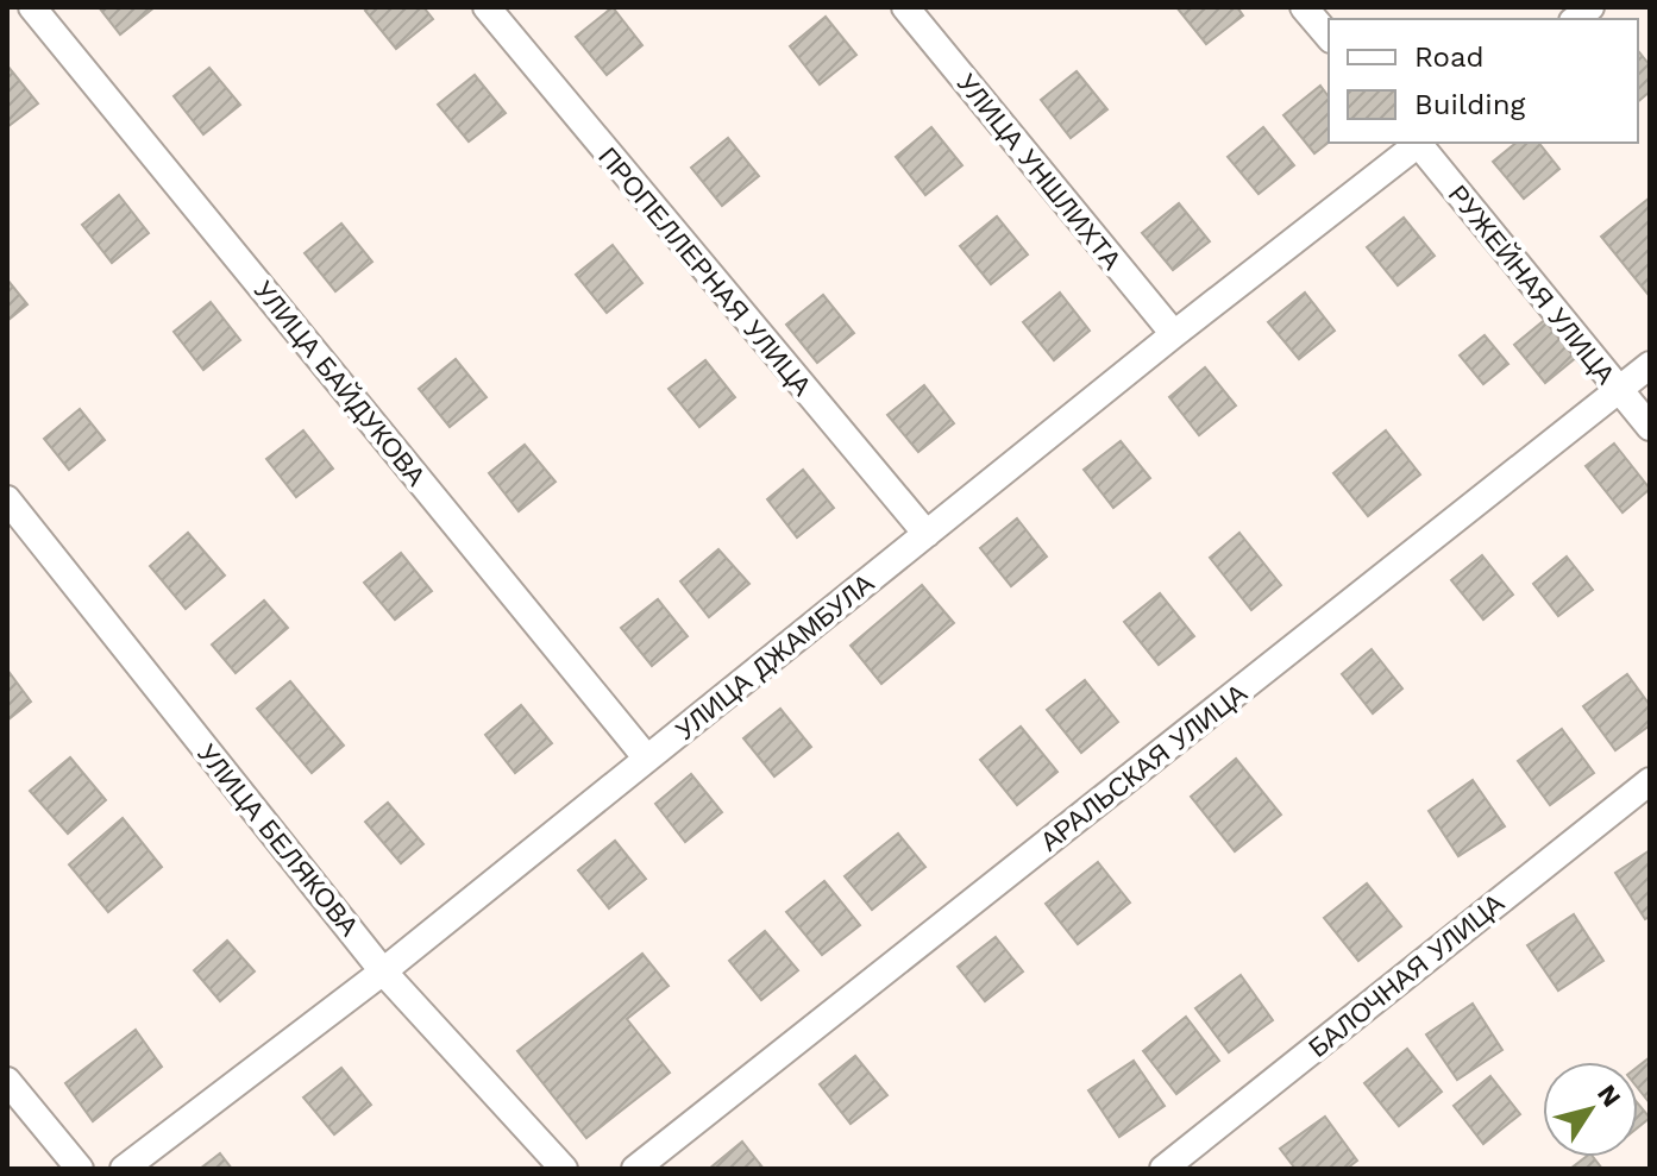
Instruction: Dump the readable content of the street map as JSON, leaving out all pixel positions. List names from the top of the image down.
{
  "streets": {
    "street": [
      "УЛИЦА УНШЛИХТА",
      "ПРОПЕЛЛЕРНАЯ УЛИЦА",
      "РУЖЕЙНАЯ УЛИЦА",
      "УЛИЦА БАЙДУКОВА",
      "УЛИЦА ДЖАМБУЛА",
      "АРАЛЬСКАЯ УЛИЦА",
      "УЛИЦА БЕЛЯКОВА",
      "БАЛОЧНАЯ УЛИЦА"
    ]
  },
  "crossings": [
    ["УЛИЦА УНШЛИХТА", "УЛИЦА ДЖАМБУЛА"],
    ["ПРОПЕЛЛЕРНАЯ УЛИЦА", "УЛИЦА ДЖАМБУЛА"],
    ["РУЖЕЙНАЯ УЛИЦА", "АРАЛЬСКАЯ УЛИЦА"],
    ["УЛИЦА БАЙДУКОВА", "УЛИЦА ДЖАМБУЛА"],
    ["УЛИЦА ДЖАМБУЛА", "УЛИЦА БЕЛЯКОВА"]
  ],
  "legend": ["Road", "Building"],
  "north": "top right"
}
